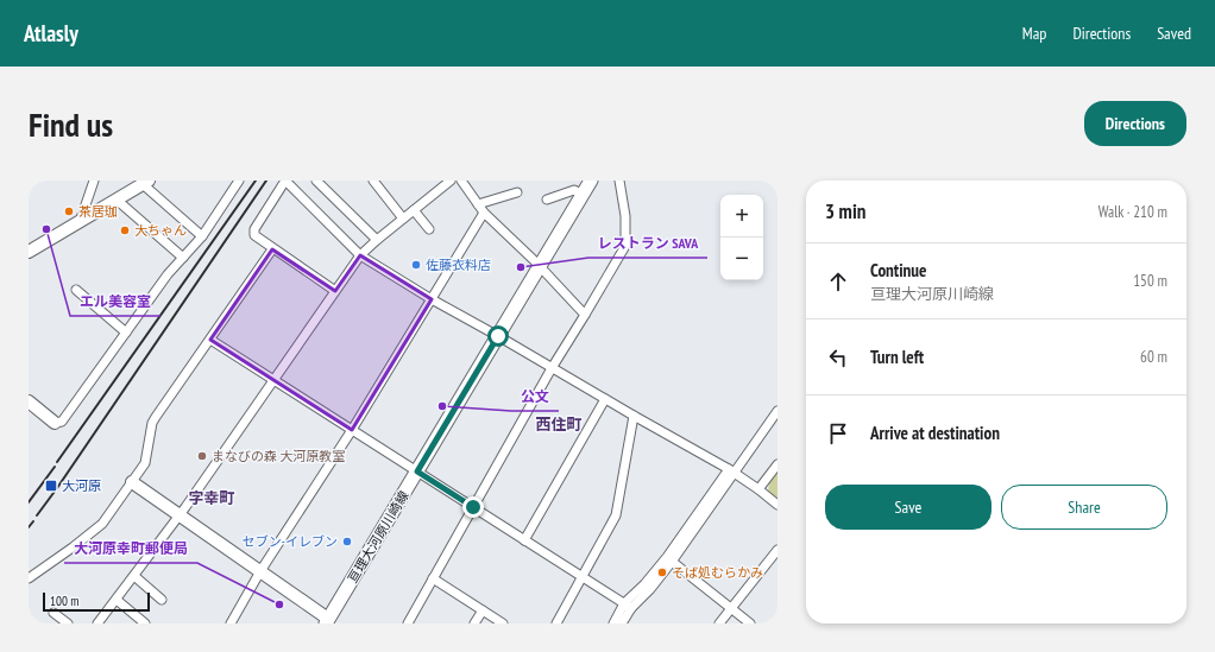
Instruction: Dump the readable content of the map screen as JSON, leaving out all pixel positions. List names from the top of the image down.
{
  "streets": {
    "main road": ["亘理大河原川崎線"]
  },
  "districts": ["西住町", "字幸町"],
  "places": {
    "other": [
      "茶居珈",
      "エル美容室",
      "大ちゃん",
      "佐藤衣料店",
      "レストラン SAVA",
      "公文",
      "まなびの森 大河原教室",
      "セブン-イレブン",
      "そば処むらかみ",
      "大河原幸町郵便局"
    ],
    "transit": ["大河原"]
  },
  "scale_bar": "100 m",
  "page": {
    "header": "Atlasly",
    "nav": ["Map", "Directions", "Saved"],
    "buttons": [
      "Directions",
      ["Save", "Share"]
    ],
    "title": "Find us",
    "heading": ["3 min", "Walk · 210 m"],
    "map_buttons": ["+", "−"],
    "list": [
      ["Continue", "亘理大河原川崎線", "150 m"],
      ["Turn left", "60 m"],
      "Arrive at destination"
    ],
    "scale": "100 m"
  }
}
